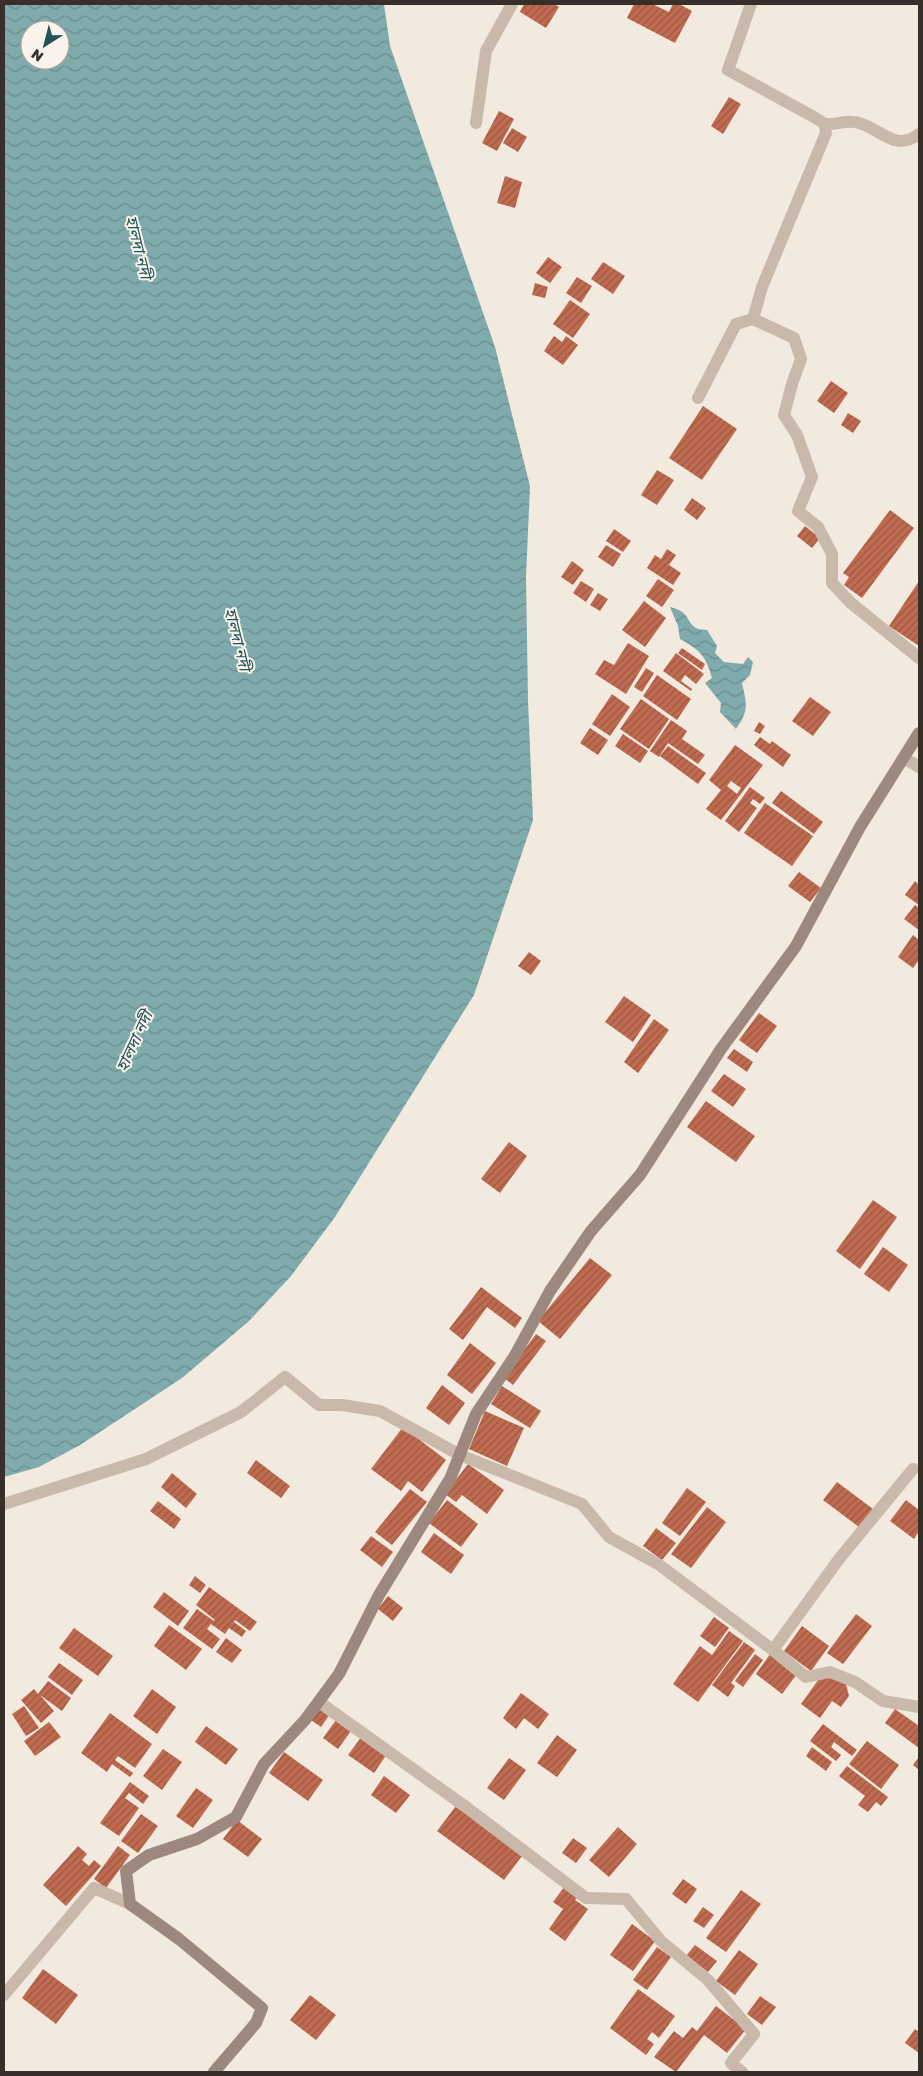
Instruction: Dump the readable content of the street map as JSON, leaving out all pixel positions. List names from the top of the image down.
{
  "water": ["হালদা নদী"],
  "north": "bottom left"
}
